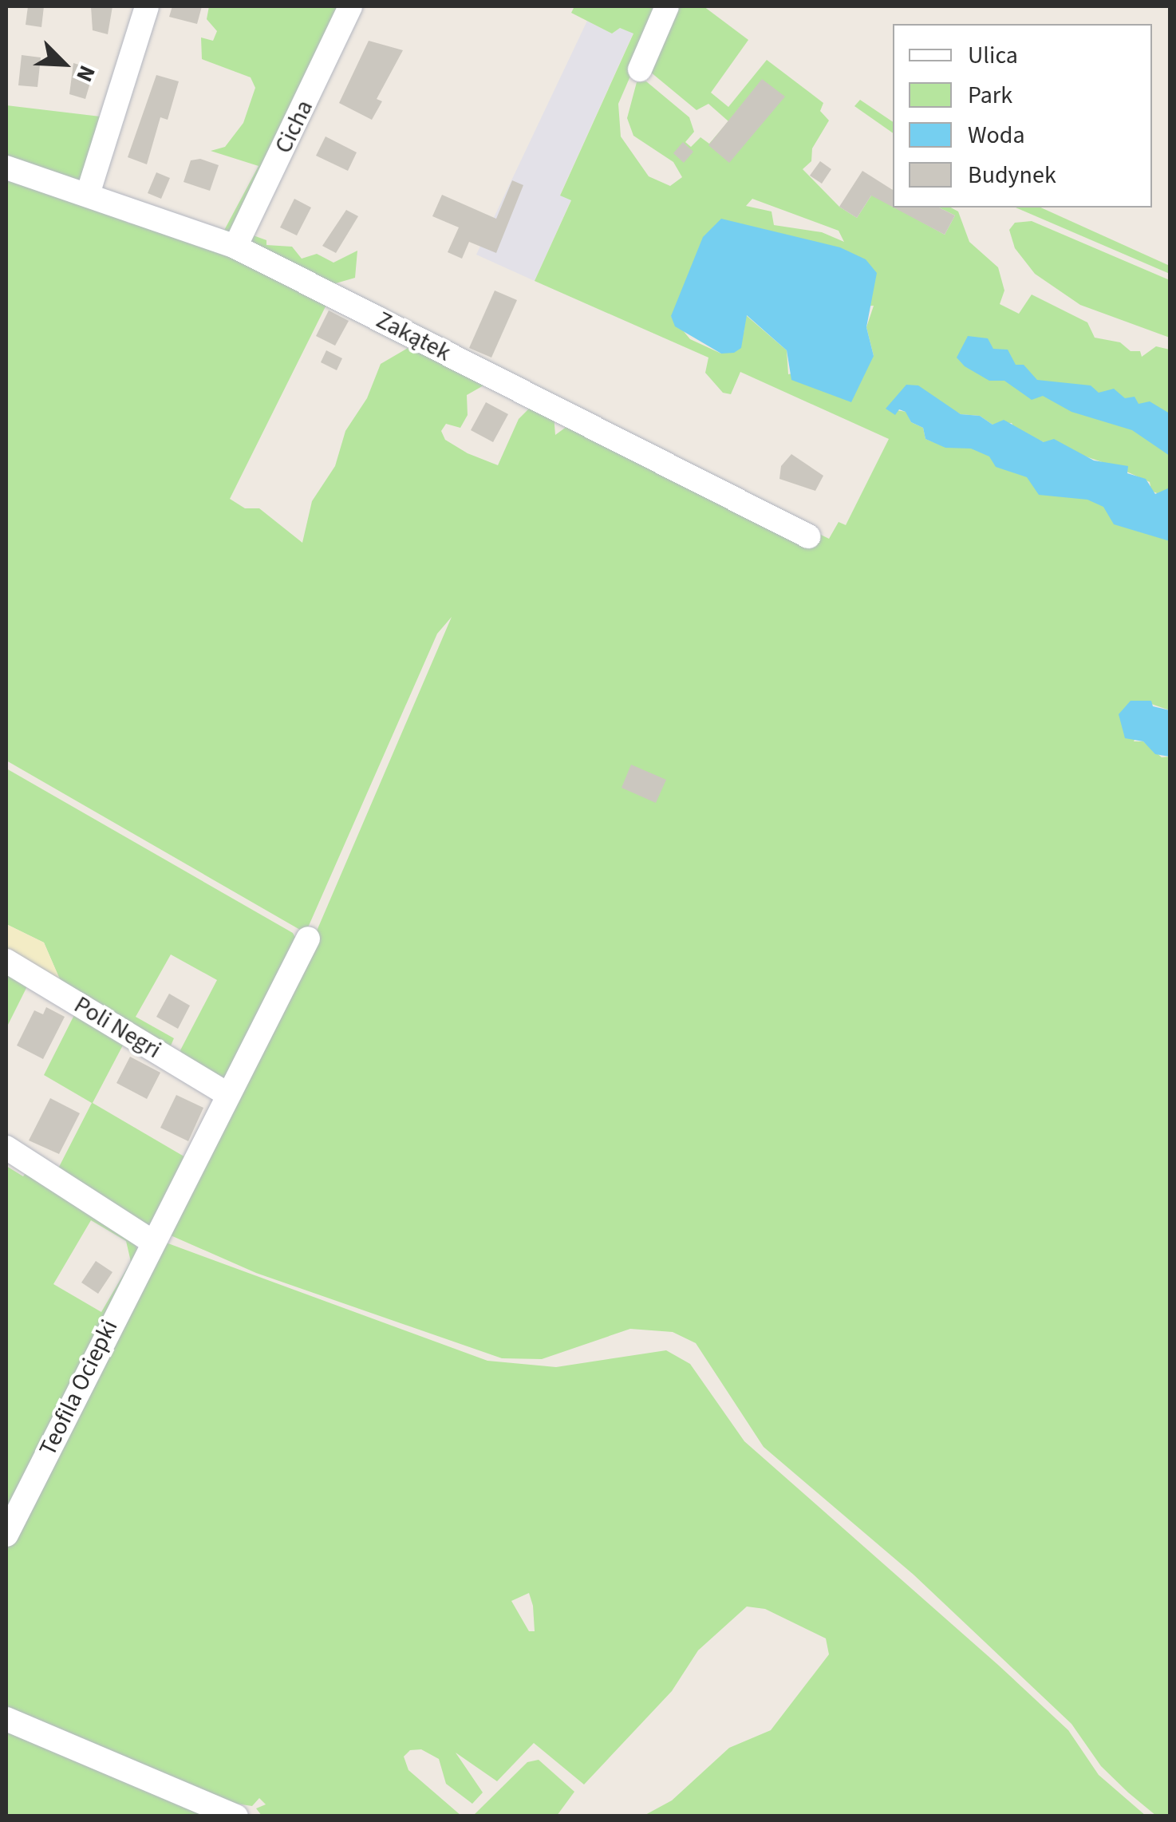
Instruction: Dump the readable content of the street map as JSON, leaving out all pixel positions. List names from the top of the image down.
{
  "streets": {
    "street": [
      "Cicha",
      "Zakątek",
      "Poli Negri",
      "Teofila Ociepki"
    ]
  },
  "crossings": [
    ["Cicha", "Zakątek"],
    ["Poli Negri", "Teofila Ociepki"]
  ],
  "legend": [
    "Ulica",
    "Park",
    "Woda",
    "Budynek"
  ],
  "north": "bottom right"
}
